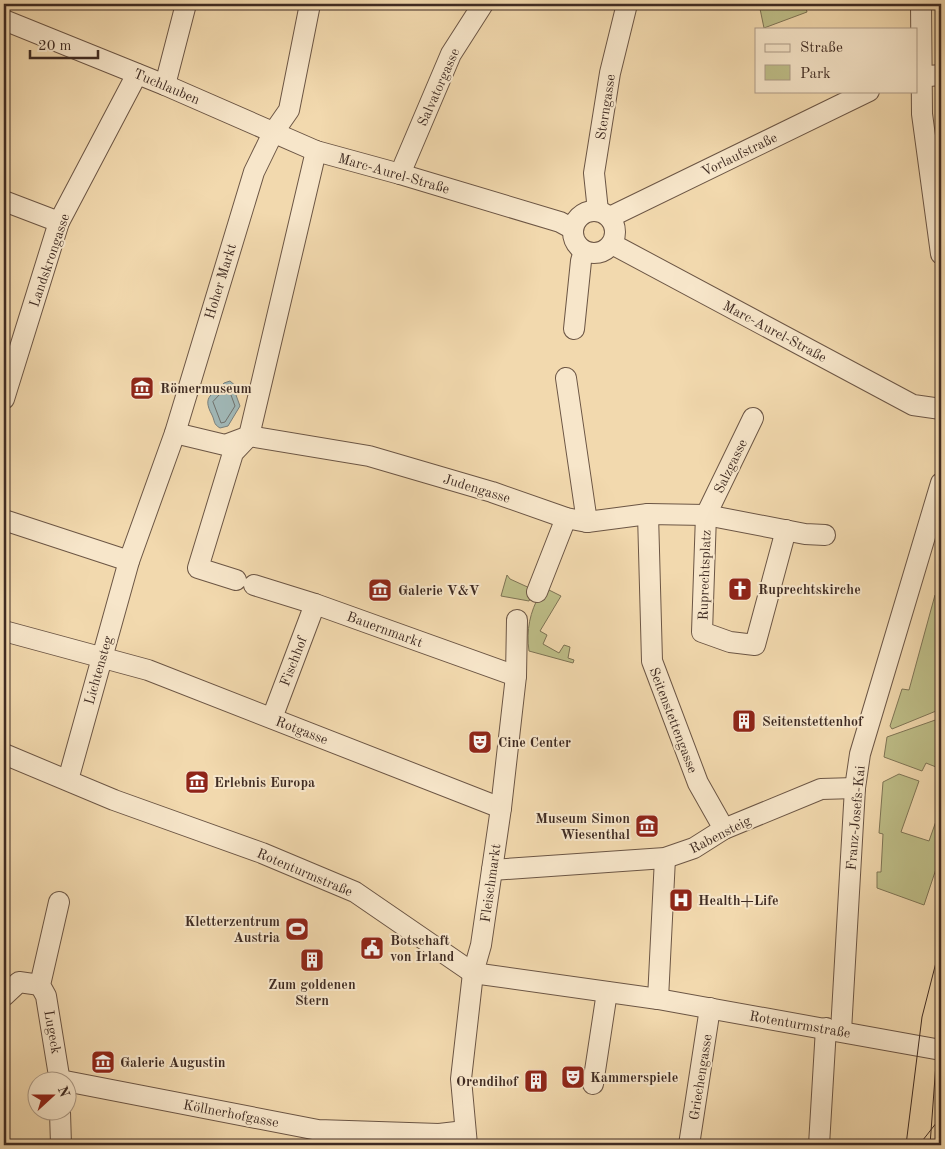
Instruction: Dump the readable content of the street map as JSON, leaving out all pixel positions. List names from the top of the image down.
{
  "streets": {
    "street": [
      "Tuchlauben",
      "Salvatorgasse",
      "Sterngasse",
      "Vorlaufstraße",
      "Marc-Aurel-Straße",
      "Landskrongasse",
      "Hoher Markt",
      "Salzgasse",
      "Judengasse",
      "Ruprechtsplatz",
      "Bauernmarkt",
      "Fischhof",
      "Lichtensteg",
      "Seitenstettengasse",
      "Rotgasse",
      "Franz-Josefs-Kai",
      "Rabensteig",
      "Rotenturmstraße",
      "Fleischmarkt",
      "Lugeck",
      "Griechengasse",
      "Köllnerhofgasse"
    ]
  },
  "crossings": [
    ["Tuchlauben", "Marc-Aurel-Straße"],
    ["Tuchlauben", "Landskrongasse"],
    ["Tuchlauben", "Hoher Markt"],
    ["Salvatorgasse", "Marc-Aurel-Straße"],
    ["Sterngasse", "Vorlaufstraße"],
    ["Sterngasse", "Marc-Aurel-Straße"],
    ["Vorlaufstraße", "Marc-Aurel-Straße"],
    ["Marc-Aurel-Straße", "Hoher Markt"],
    ["Hoher Markt", "Lichtensteg"],
    ["Salzgasse", "Judengasse"],
    ["Salzgasse", "Ruprechtsplatz"],
    ["Judengasse", "Ruprechtsplatz"],
    ["Judengasse", "Bauernmarkt"],
    ["Judengasse", "Seitenstettengasse"],
    ["Bauernmarkt", "Fischhof"],
    ["Bauernmarkt", "Fleischmarkt"],
    ["Fischhof", "Rotgasse"],
    ["Lichtensteg", "Rotgasse"],
    ["Lichtensteg", "Rotenturmstraße"],
    ["Seitenstettengasse", "Rabensteig"],
    ["Rotgasse", "Fleischmarkt"],
    ["Franz-Josefs-Kai", "Rabensteig"],
    ["Franz-Josefs-Kai", "Rotenturmstraße"],
    ["Rabensteig", "Fleischmarkt"],
    ["Rotenturmstraße", "Fleischmarkt"],
    ["Rotenturmstraße", "Griechengasse"],
    ["Fleischmarkt", "Köllnerhofgasse"]
  ],
  "places": {
    "museum": [
      "Römermuseum",
      "Galerie V&V",
      "Erlebnis Europa",
      "Museum Simon Wiesenthal",
      "Galerie Augustin"
    ],
    "church": ["Ruprechtskirche"],
    "building": ["Seitenstettenhof", "Zum goldenen Stern", "Orendihof"],
    "theatre": ["Cine Center", "Kammerspiele"],
    "hospital": ["Health+Life"],
    "sports": ["Kletterzentrum Austria"],
    "public building": ["Botschaft von Irland"]
  },
  "legend": ["Straße", "Park"],
  "scale_bar": "20 m",
  "north": "right"
}
